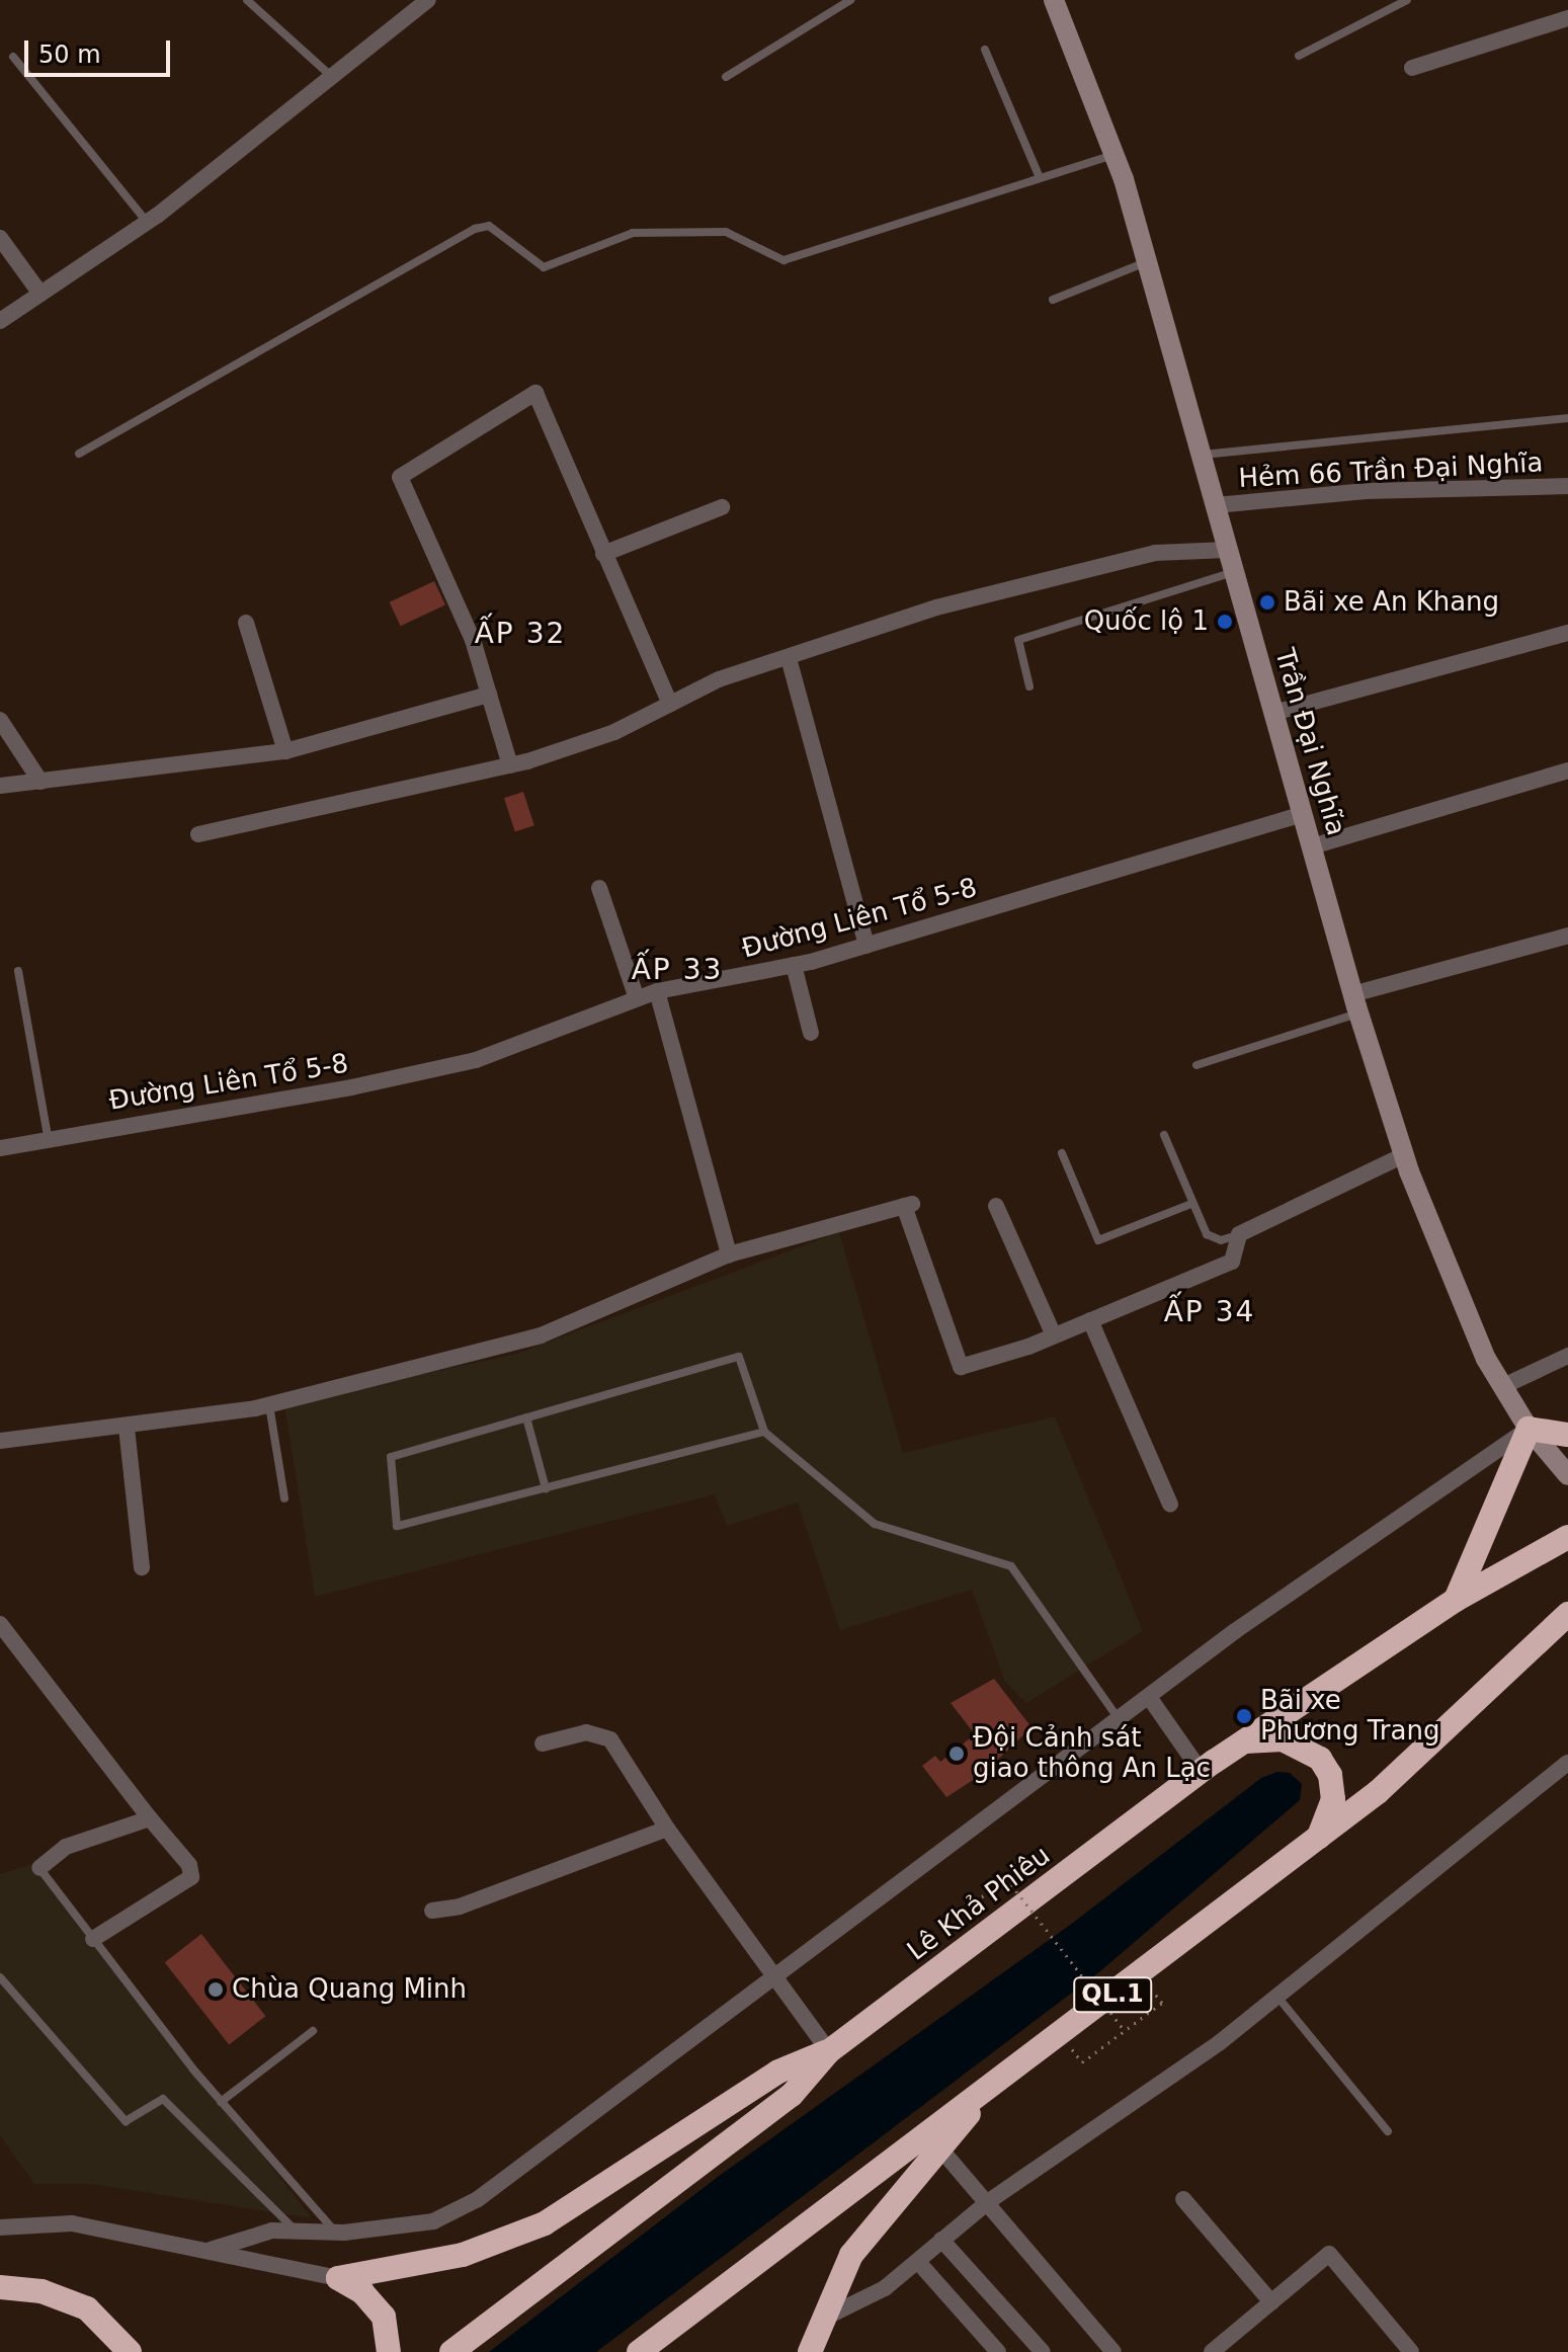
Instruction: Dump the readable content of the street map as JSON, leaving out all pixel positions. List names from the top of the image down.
{
  "streets": {
    "highway": ["Lê Khả Phiêu", "QL.1"],
    "main road": ["Trần Đại Nghĩa"],
    "street": ["Hẻm 66 Trần Đại Nghĩa", "Đường Liên Tổ 5-8"]
  },
  "crossings": [
    ["Hẻm 66 Trần Đại Nghĩa", "Trần Đại Nghĩa"],
    ["Trần Đại Nghĩa", "Đường Liên Tổ 5-8"]
  ],
  "districts": ["ẤP 32", "ẤP 33", "ẤP 34"],
  "places": [
    "Bãi xe An Khang",
    "Quốc lộ 1",
    "Bãi xe Phương Trang",
    "Đội Cảnh sát giao thông An Lạc",
    "Chùa Quang Minh"
  ],
  "scale_bar": "50 m"
}
